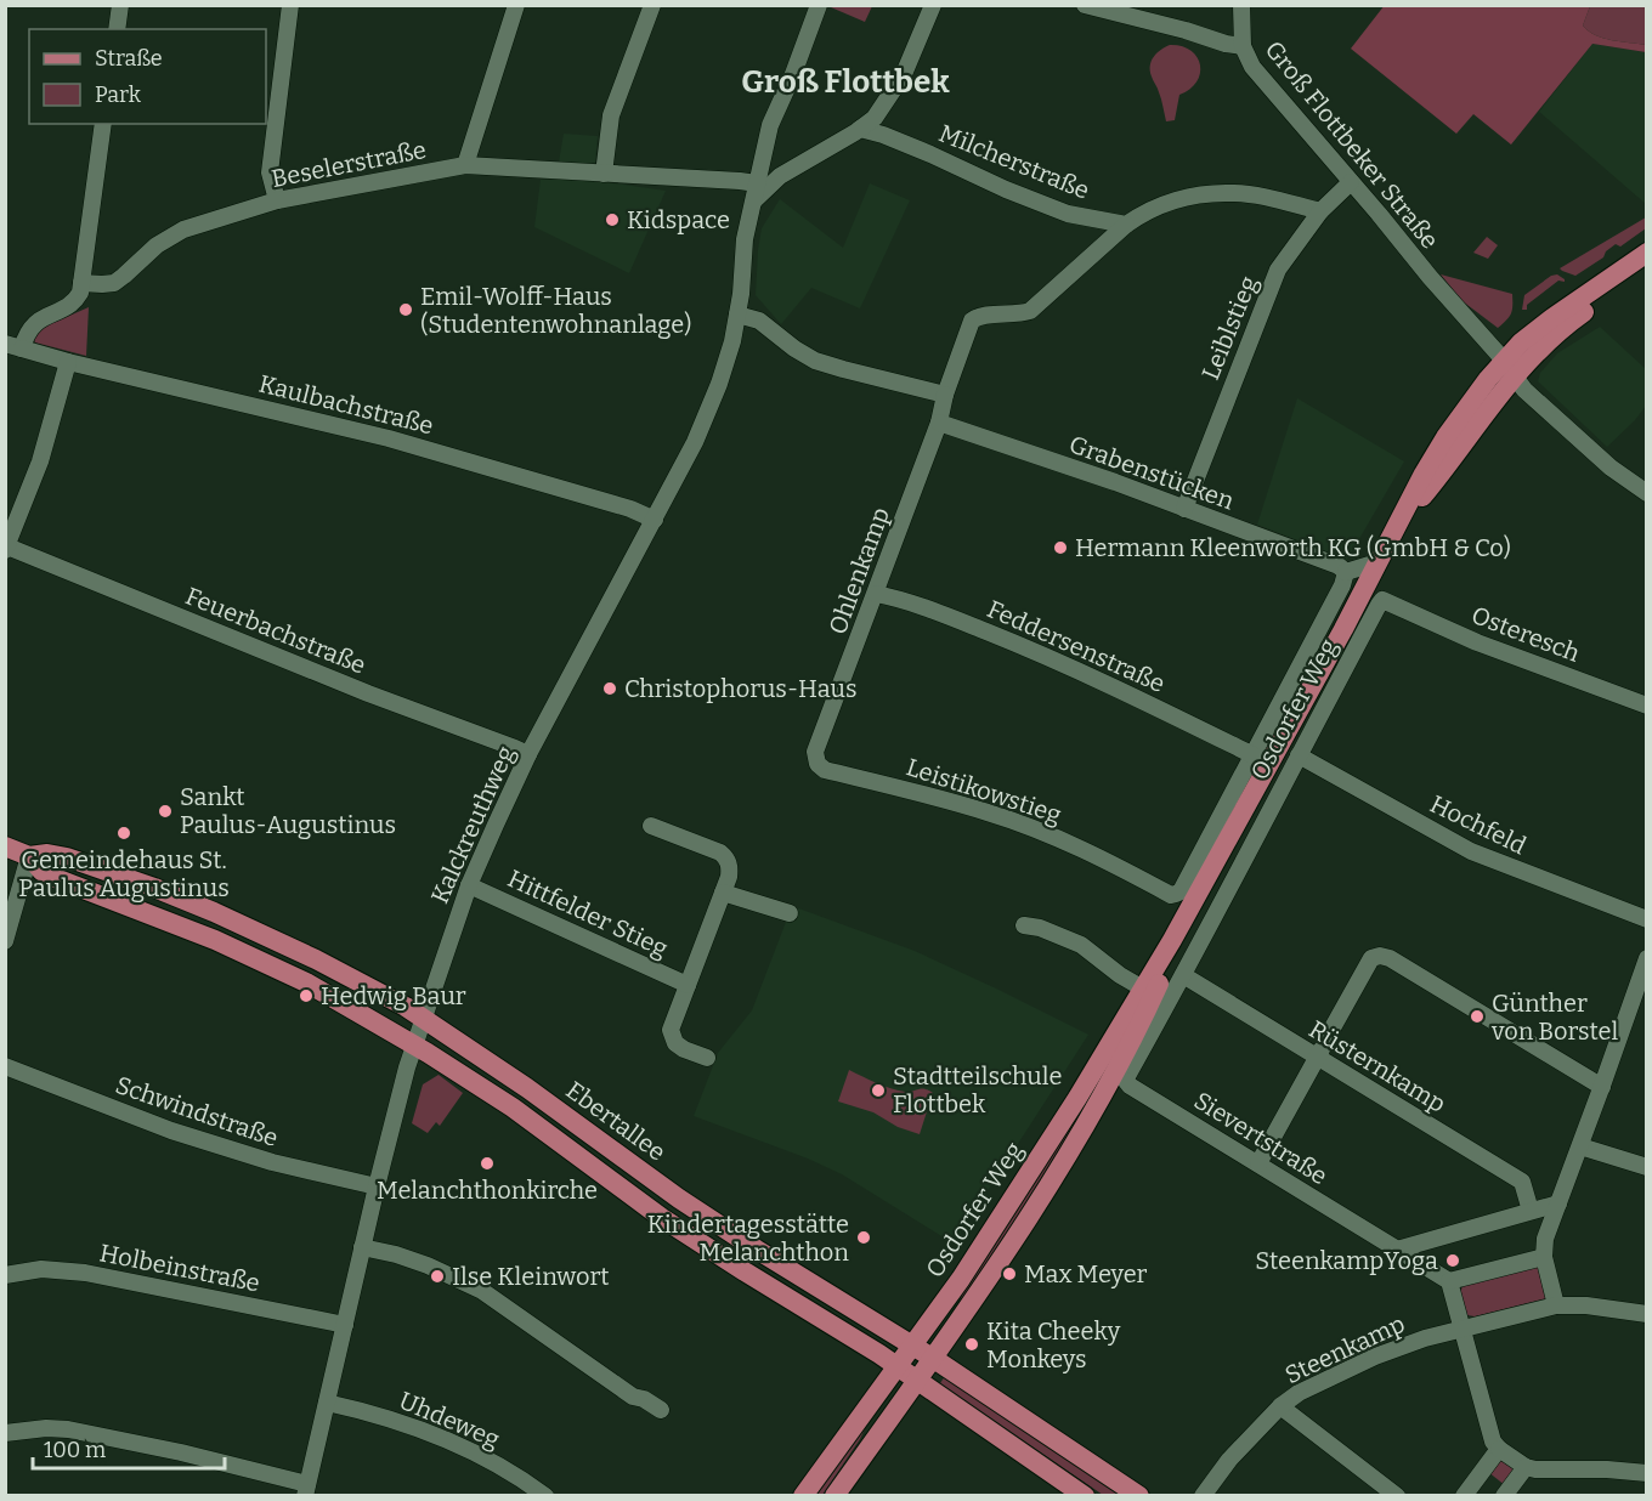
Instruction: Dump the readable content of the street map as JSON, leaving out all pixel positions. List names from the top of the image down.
{
  "streets": {
    "main road": ["Osdorfer Weg", "Ebertallee"],
    "street": [
      "Groß Flottbeker Straße",
      "Milcherstraße",
      "Beselerstraße",
      "Leiblstieg",
      "Kaulbachstraße",
      "Grabenstücken",
      "Ohlenkamp",
      "Feuerbachstraße",
      "Osteresch",
      "Feddersenstraße",
      "Leistikowstieg",
      "Kalckreuthweg",
      "Hochfeld",
      "Hittfelder Stieg",
      "Rüsternkamp",
      "Schwindstraße",
      "Sievertstraße",
      "Holbeinstraße",
      "Steenkamp",
      "Uhdeweg"
    ]
  },
  "crossings": [
    ["Groß Flottbeker Straße", "Leiblstieg"],
    ["Groß Flottbeker Straße", "Osdorfer Weg"],
    ["Milcherstraße", "Ohlenkamp"],
    ["Beselerstraße", "Kalckreuthweg"],
    ["Leiblstieg", "Grabenstücken"],
    ["Kaulbachstraße", "Kalckreuthweg"],
    ["Grabenstücken", "Ohlenkamp"],
    ["Grabenstücken", "Osdorfer Weg"],
    ["Ohlenkamp", "Feddersenstraße"],
    ["Ohlenkamp", "Leistikowstieg"],
    ["Feuerbachstraße", "Kalckreuthweg"],
    ["Osteresch", "Osdorfer Weg"],
    ["Feddersenstraße", "Osdorfer Weg"],
    ["Osdorfer Weg", "Leistikowstieg"],
    ["Osdorfer Weg", "Hochfeld"],
    ["Osdorfer Weg", "Rüsternkamp"],
    ["Osdorfer Weg", "Ebertallee"],
    ["Osdorfer Weg", "Sievertstraße"],
    ["Kalckreuthweg", "Hittfelder Stieg"],
    ["Kalckreuthweg", "Schwindstraße"],
    ["Kalckreuthweg", "Ebertallee"],
    ["Kalckreuthweg", "Holbeinstraße"],
    ["Kalckreuthweg", "Uhdeweg"]
  ],
  "districts": ["Groß Flottbek"],
  "places": [
    "Kidspace",
    "Emil-Wolff-Haus (Studentenwohnanlage)",
    "Hermann Kleenworth KG (GmbH & Co)",
    "Christophorus-Haus",
    "Sankt Paulus-Augustinus",
    "Gemeindehaus St. Paulus Augustinus",
    "Hedwig Baur",
    "Günther von Borstel",
    "Stadtteilschule Flottbek",
    "Melanchthonkirche",
    "Kindertagesstätte Melanchthon",
    "SteenkampYoga",
    "Max Meyer",
    "Ilse Kleinwort",
    "Kita Cheeky Monkeys"
  ],
  "legend": ["Straße", "Park"],
  "scale_bar": "100 m"
}
